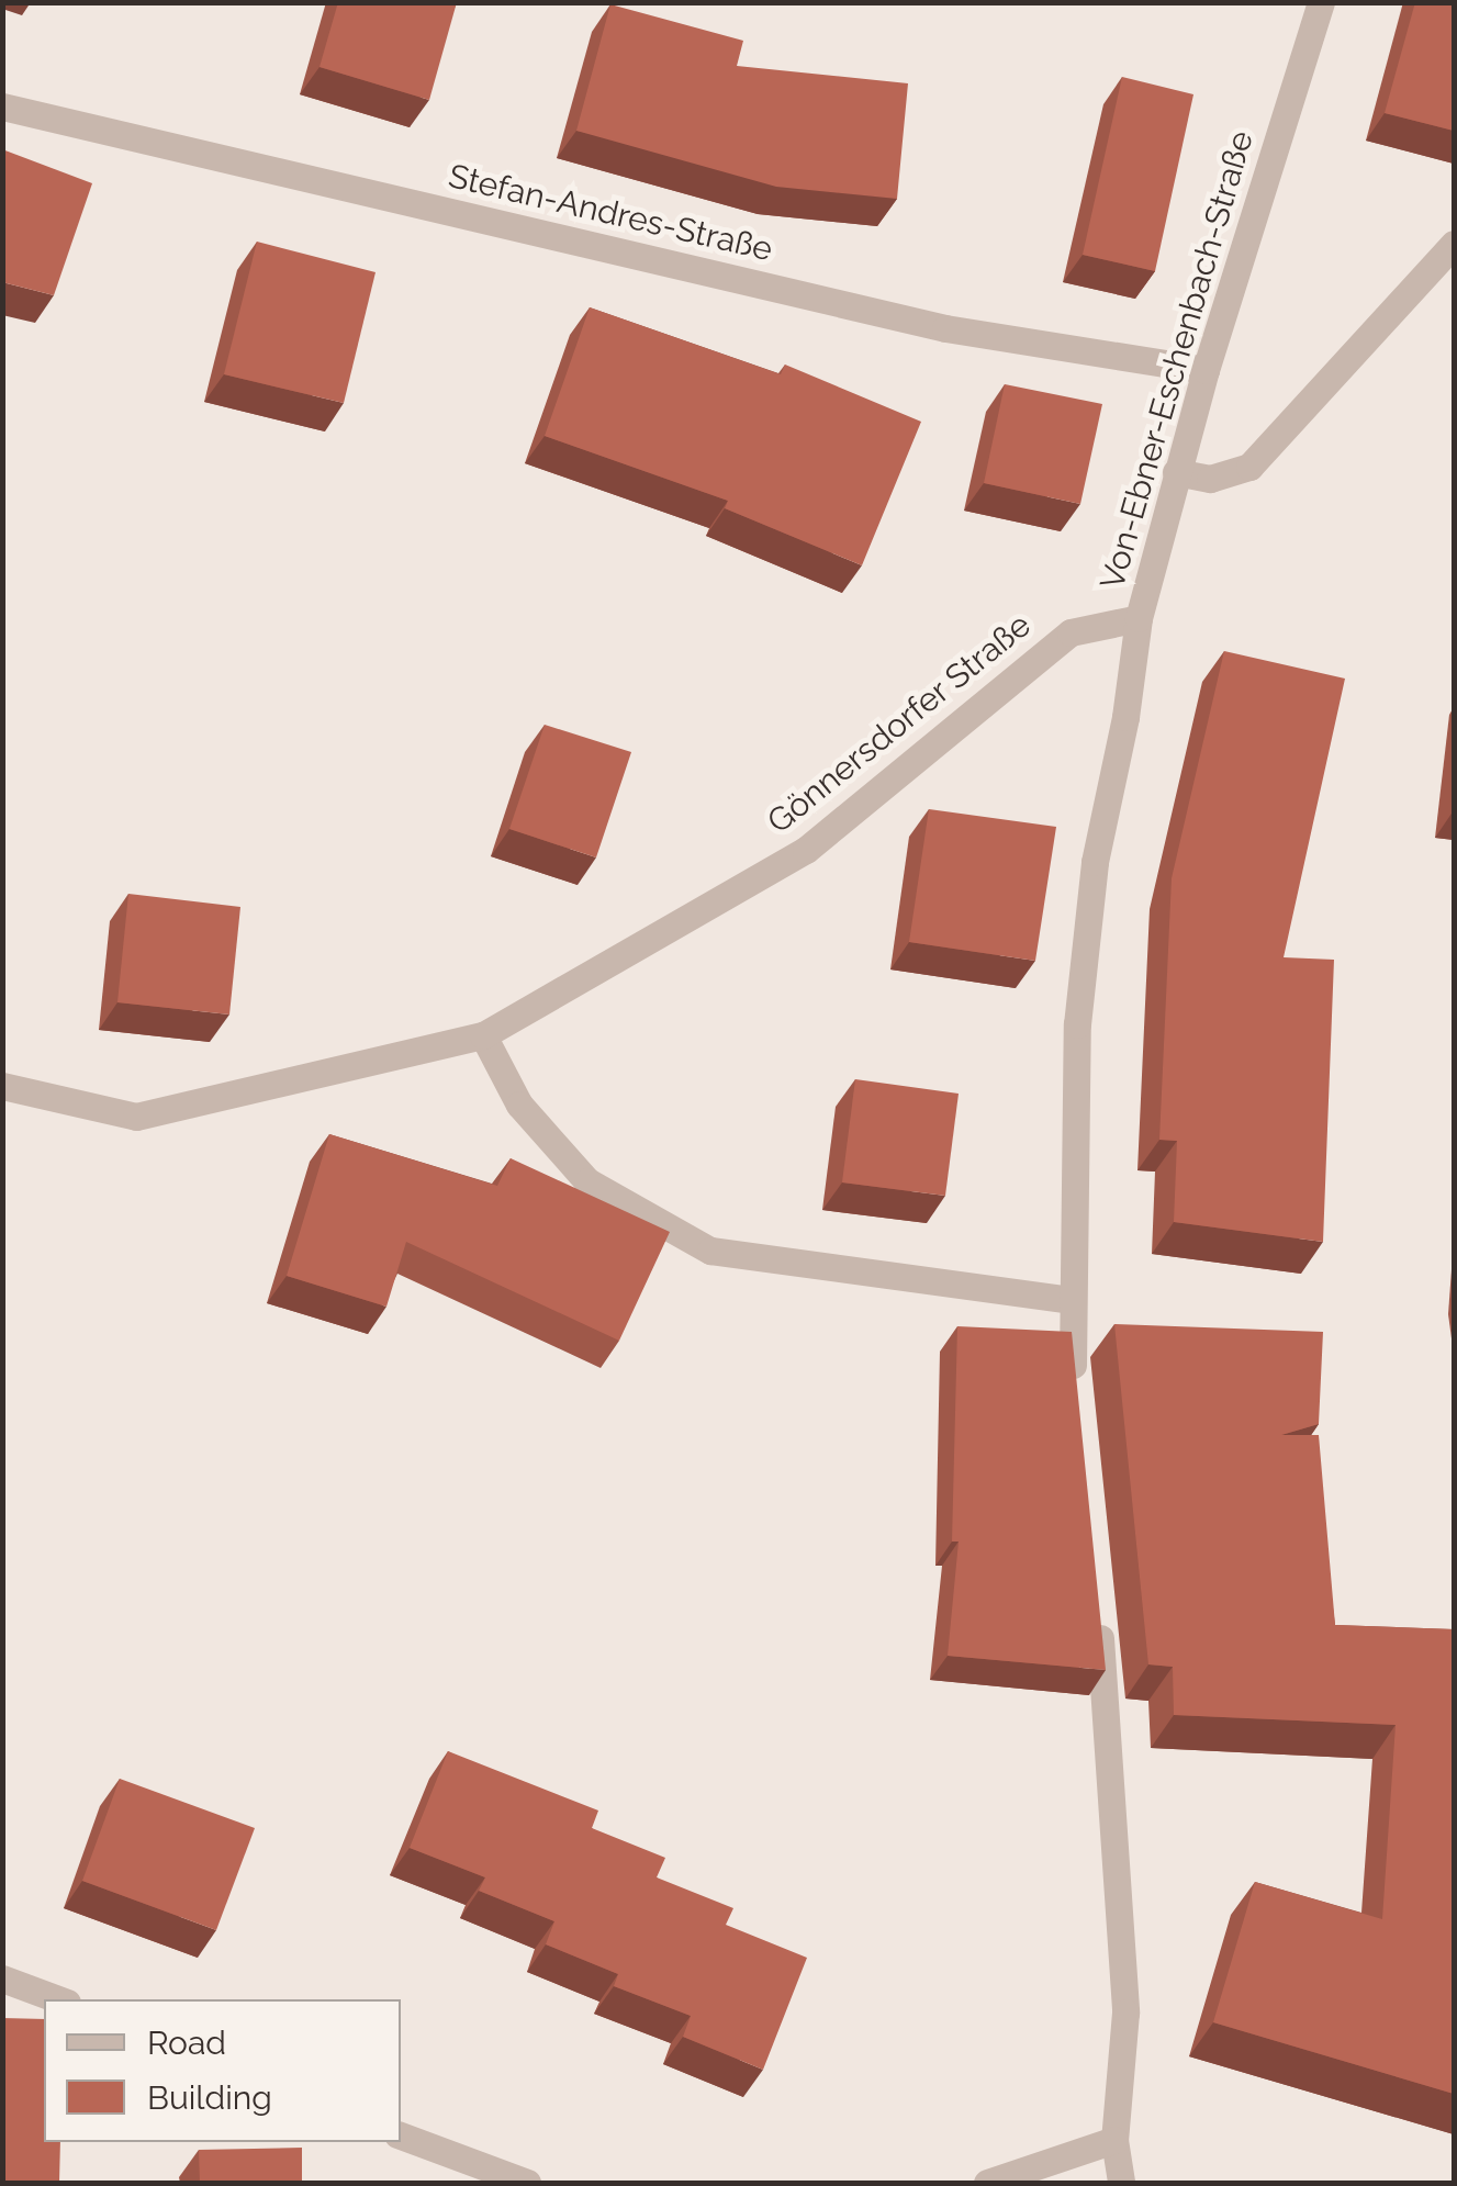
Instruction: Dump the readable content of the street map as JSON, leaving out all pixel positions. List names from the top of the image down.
{
  "streets": {
    "street": ["Stefan-Andres-Straße", "Von-Ebner-Eschenbach-Straße", "Gönnersdorfer Straße"]
  },
  "crossings": [
    ["Stefan-Andres-Straße", "Von-Ebner-Eschenbach-Straße"],
    ["Von-Ebner-Eschenbach-Straße", "Gönnersdorfer Straße"]
  ],
  "legend": ["Road", "Building"]
}
